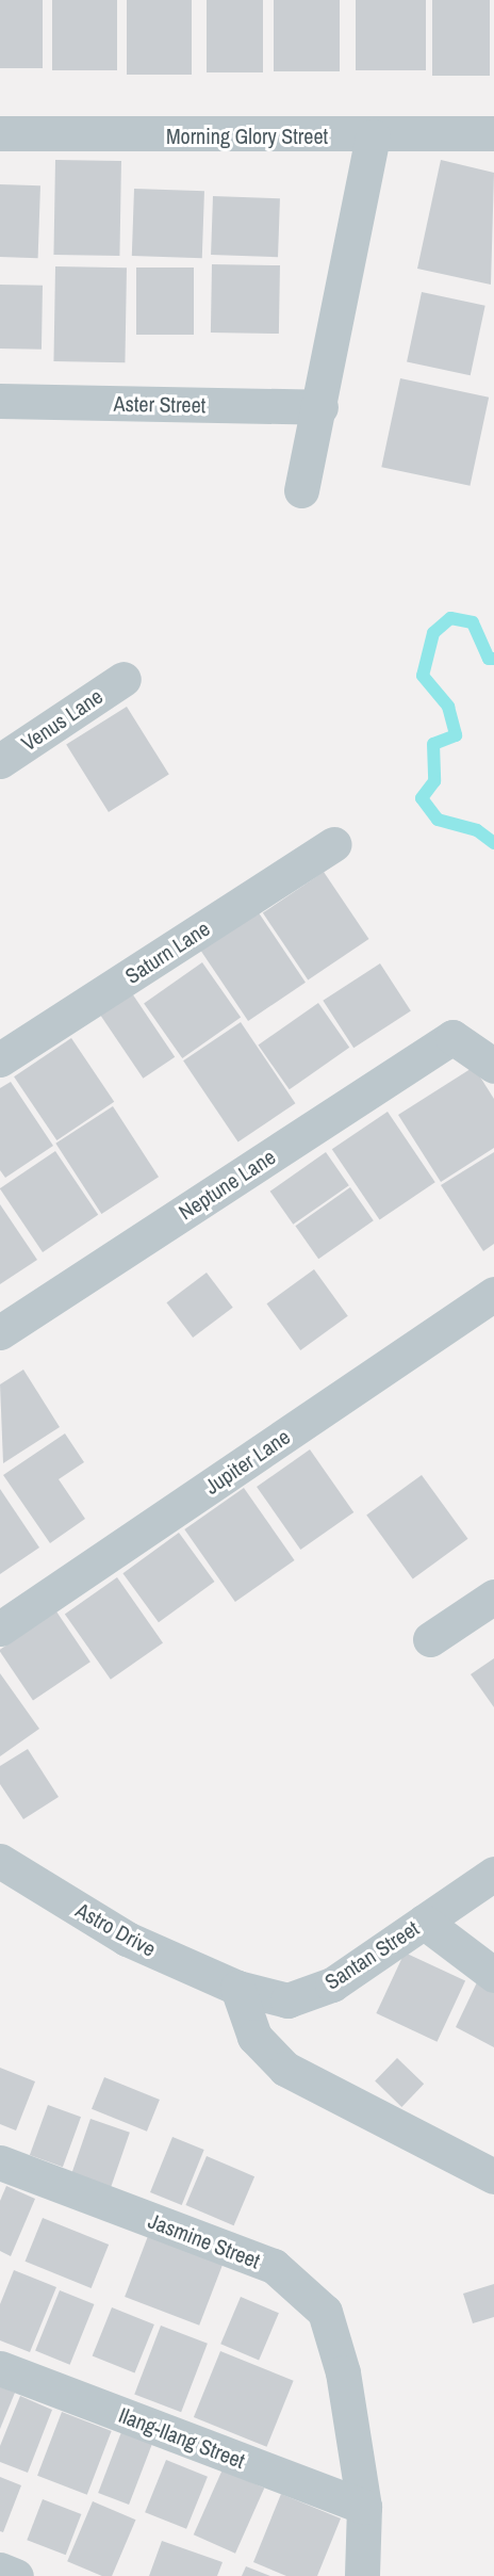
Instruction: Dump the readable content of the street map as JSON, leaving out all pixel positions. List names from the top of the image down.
{
  "streets": {
    "street": [
      "Morning Glory Street",
      "Aster Street",
      "Venus Lane",
      "Saturn Lane",
      "Neptune Lane",
      "Jupiter Lane",
      "Astro Drive",
      "Santan Street",
      "Jasmine Street",
      "Ilang-Ilang Street"
    ]
  },
  "crossings": [
    ["Astro Drive", "Santan Street"],
    ["Jasmine Street", "Ilang-Ilang Street"]
  ]
}
